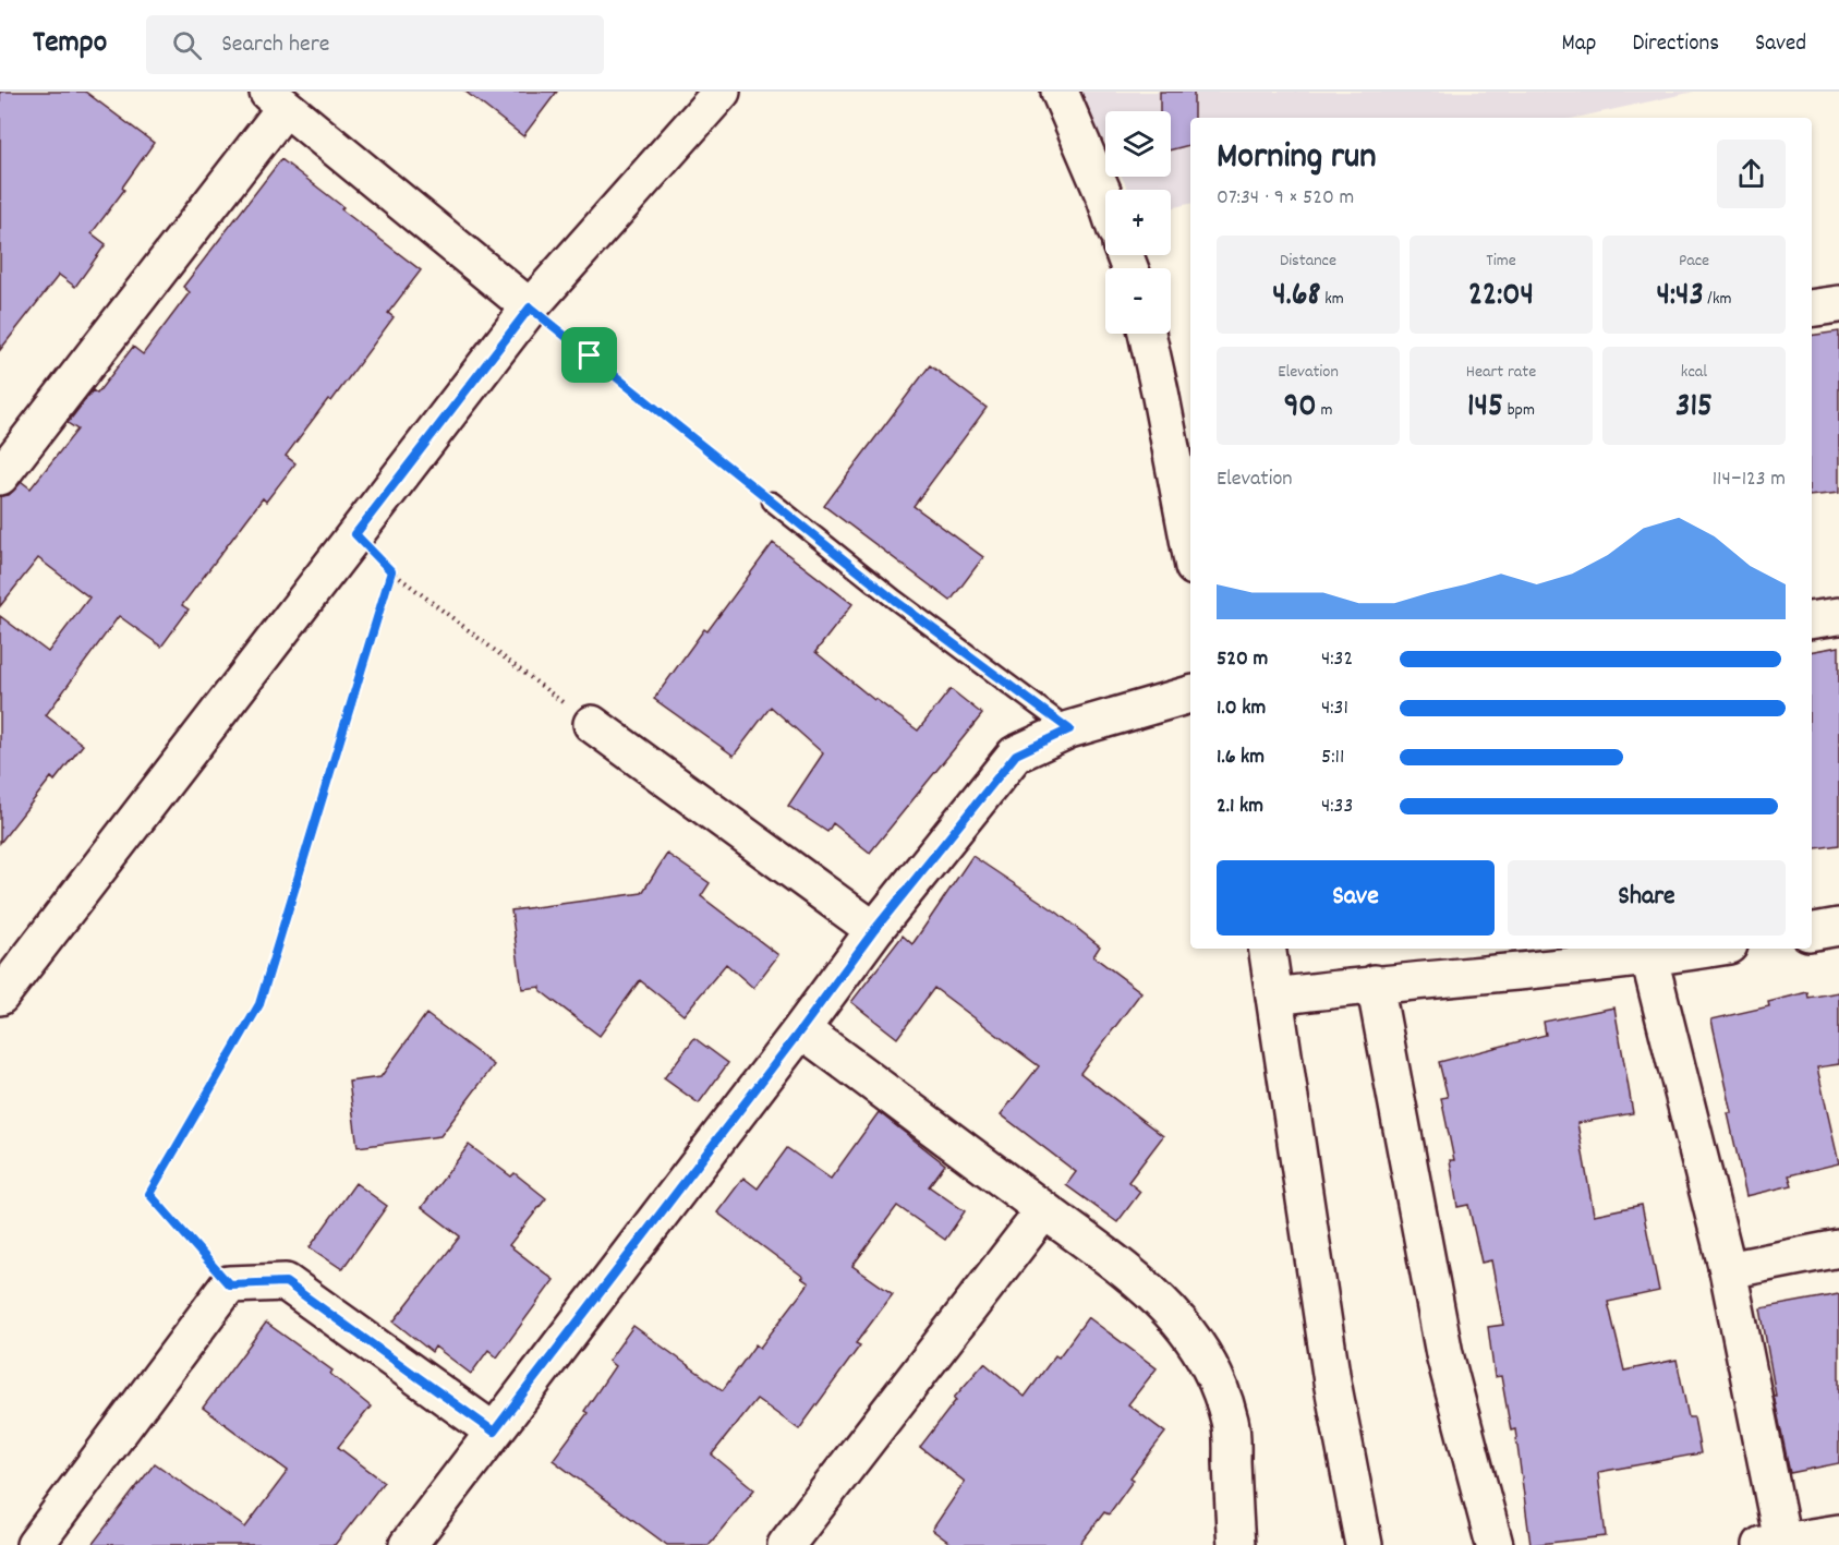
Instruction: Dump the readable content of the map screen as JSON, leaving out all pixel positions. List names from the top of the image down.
{
  "page": {
    "header": "Tempo",
    "search": "Search here",
    "nav": ["Map", "Directions", "Saved"],
    "map_buttons": ["+", "−"],
    "heading": ["Morning run", "07:34 · 9 × 520 m"],
    "stats": [
      ["Distance", "4.68 km"],
      ["Time", "22:04"],
      ["Pace", "4:43 /km"],
      ["Elevation", "90 m"],
      ["Heart rate", "145 bpm"],
      ["kcal", "315"]
    ],
    "chart": ["Elevation", "114–123 m"],
    "list": [
      {
        "name": "520 m",
        "note": "4:32"
      },
      {
        "name": "1.0 km",
        "note": "4:31"
      },
      {
        "name": "1.6 km",
        "note": "5:11"
      },
      {
        "name": "2.1 km",
        "note": "4:33"
      }
    ],
    "buttons": ["Save", "Share"]
  }
}
